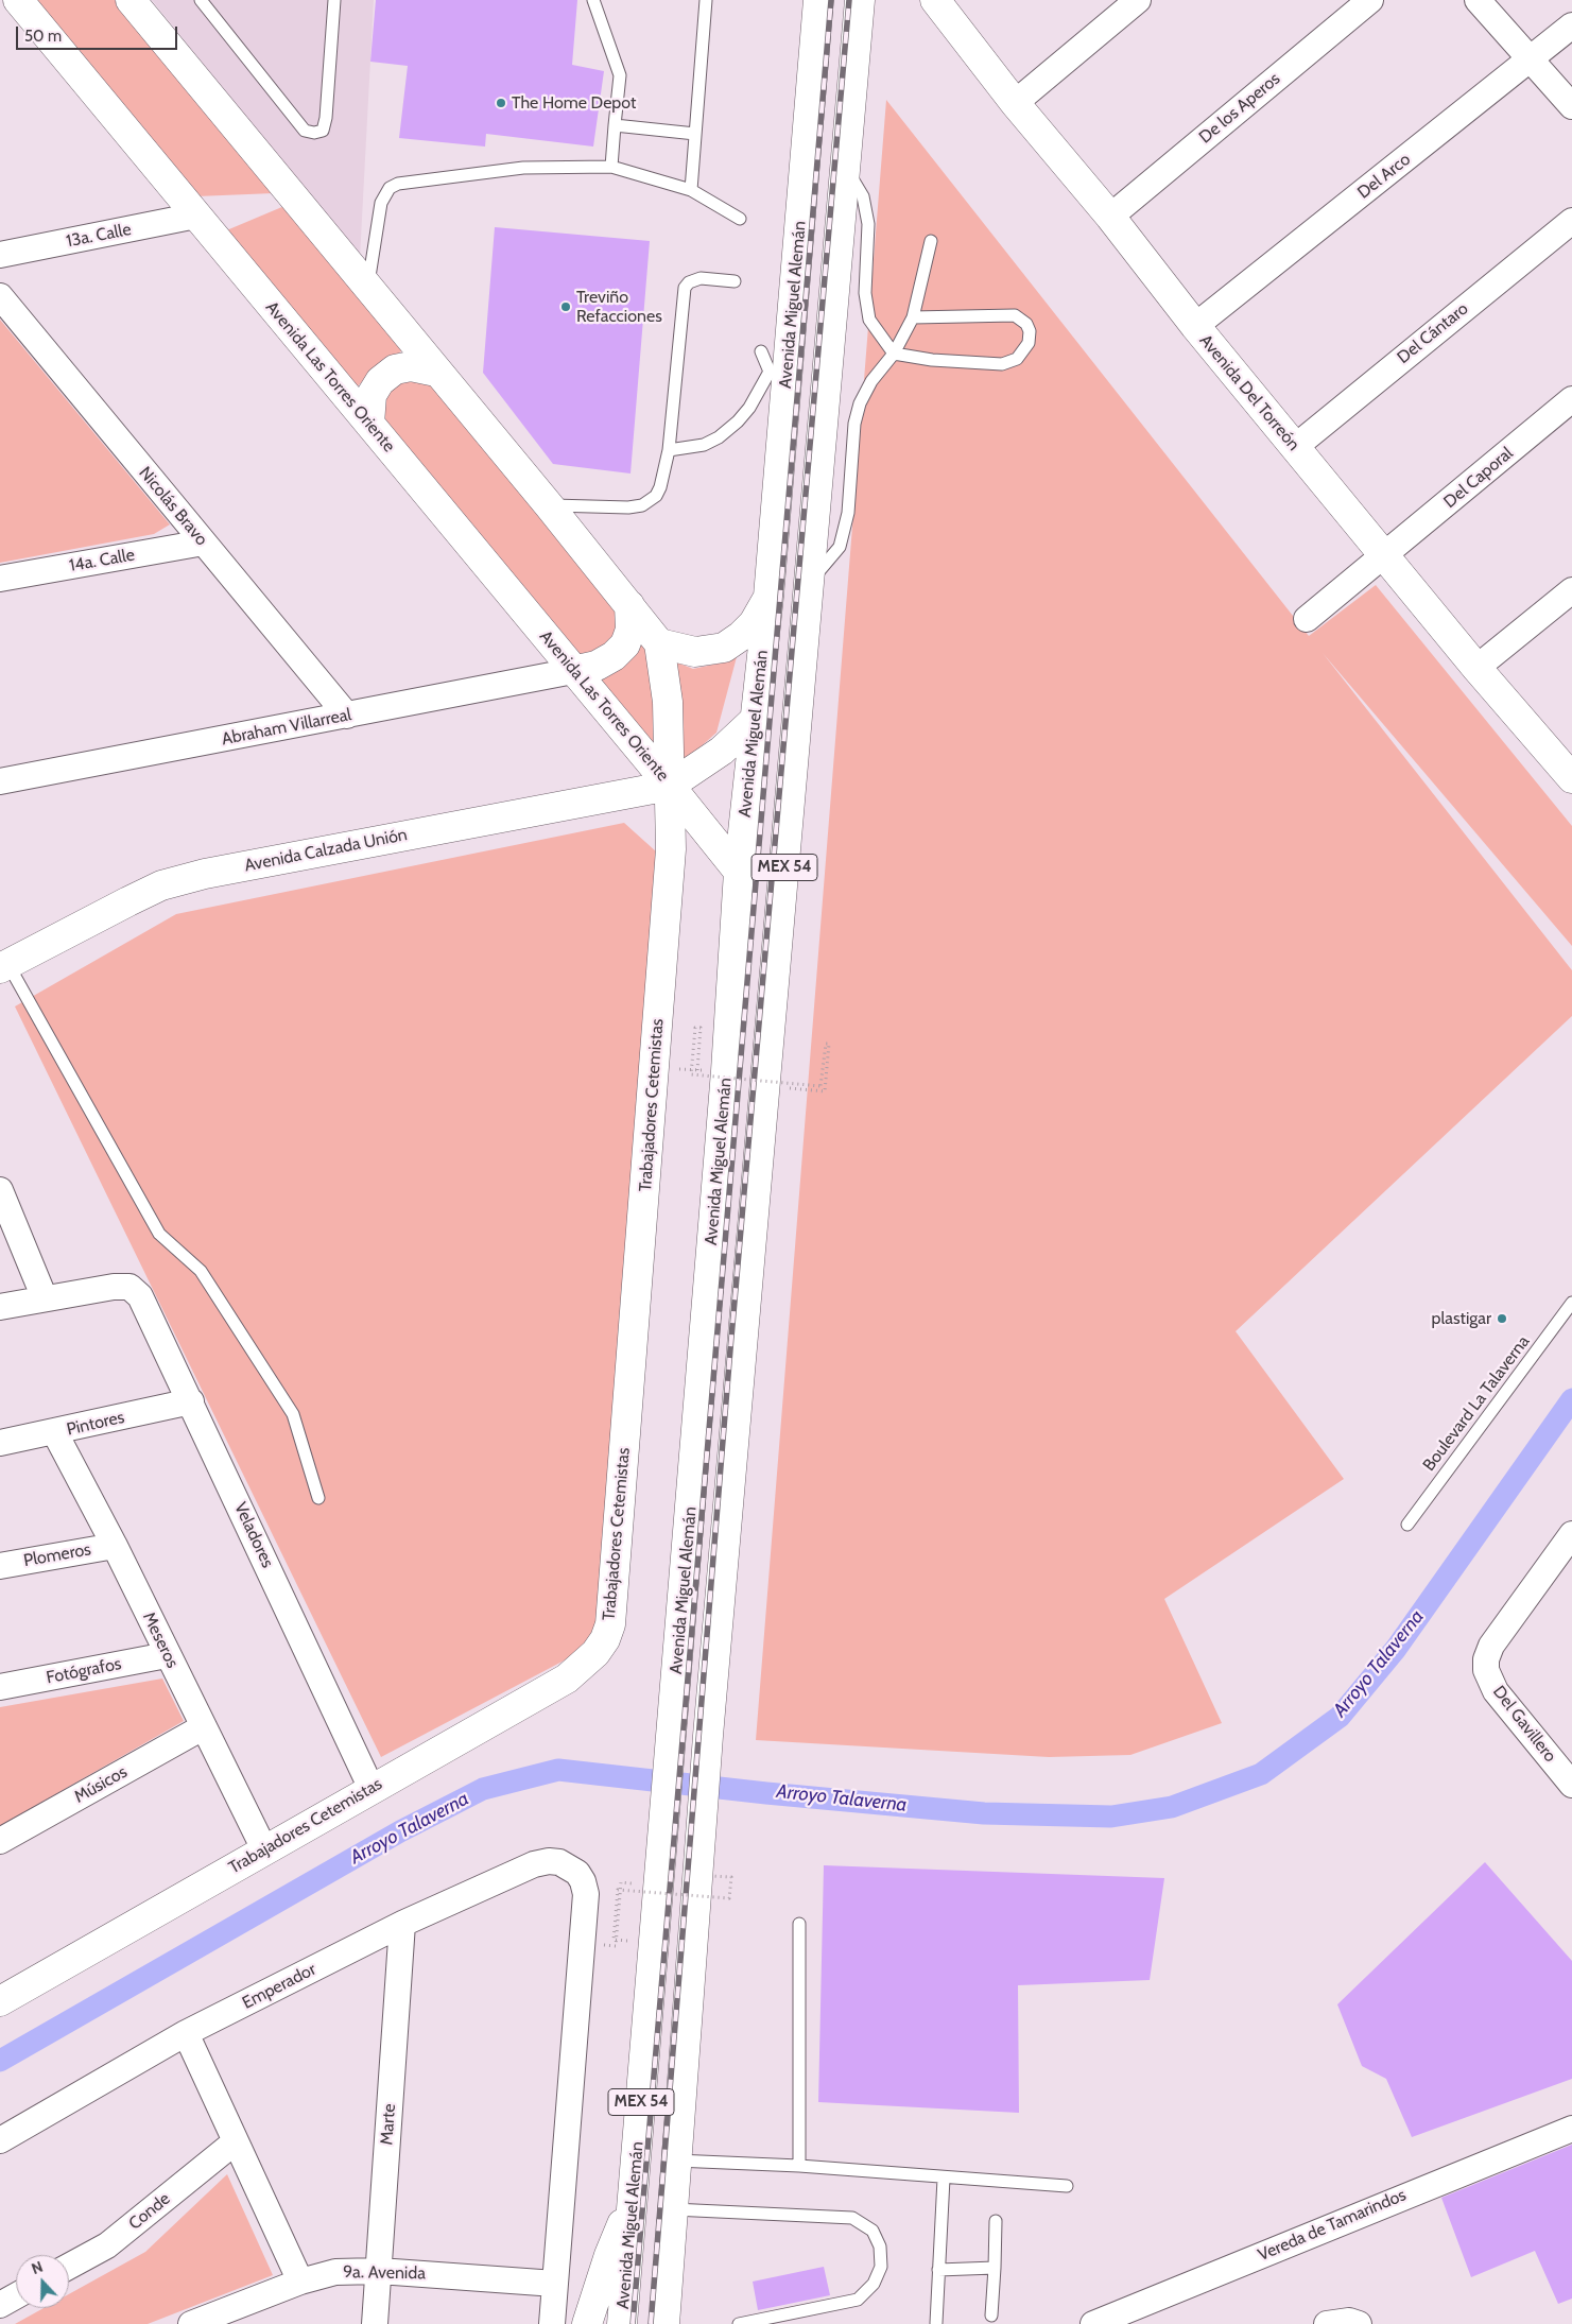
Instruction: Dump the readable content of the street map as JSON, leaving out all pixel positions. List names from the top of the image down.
{
  "streets": {
    "main road": [
      "Avenida Miguel Alemán",
      "Avenida Las Torres Oriente",
      "Avenida Del Torreón",
      "Avenida Calzada Unión",
      "MEX 54",
      "Trabajadores Cetemistas"
    ],
    "street": [
      "De los Aperos",
      "Del Arco",
      "13a. Calle",
      "Del Cántaro",
      "Del Caporal",
      "Nicolás Bravo",
      "14a. Calle",
      "Abraham Villarreal",
      "Pintores",
      "Veladores",
      "Plomeros",
      "Meseros",
      "Fotógrafos",
      "Del Gavillero",
      "Músicos",
      "Emperador",
      "Marte",
      "Conde",
      "Vereda de Tamarindos",
      "9a. Avenida"
    ],
    "lane": ["Boulevard La Talaverna"]
  },
  "crossings": [
    ["De los Aperos", "Avenida Del Torreón"],
    ["Del Arco", "Avenida Del Torreón"],
    ["13a. Calle", "Avenida Las Torres Oriente"],
    ["Del Cántaro", "Avenida Del Torreón"],
    ["Avenida Las Torres Oriente", "Abraham Villarreal"],
    ["Avenida Las Torres Oriente", "Avenida Calzada Unión"],
    ["Avenida Las Torres Oriente", "Trabajadores Cetemistas"],
    ["Avenida Del Torreón", "Del Caporal"],
    ["Nicolás Bravo", "14a. Calle"],
    ["Nicolás Bravo", "Abraham Villarreal"],
    ["Avenida Calzada Unión", "Trabajadores Cetemistas"],
    ["Trabajadores Cetemistas", "Veladores"],
    ["Trabajadores Cetemistas", "Meseros"],
    ["Pintores", "Veladores"],
    ["Pintores", "Meseros"],
    ["Plomeros", "Meseros"],
    ["Meseros", "Fotógrafos"],
    ["Meseros", "Músicos"],
    ["Emperador", "Marte"],
    ["Marte", "9a. Avenida"]
  ],
  "water": ["Arroyo Talaverna"],
  "places": ["The Home Depot", "Treviño Refacciones", "plastigar"],
  "scale_bar": "50 m",
  "north": "top"
}
